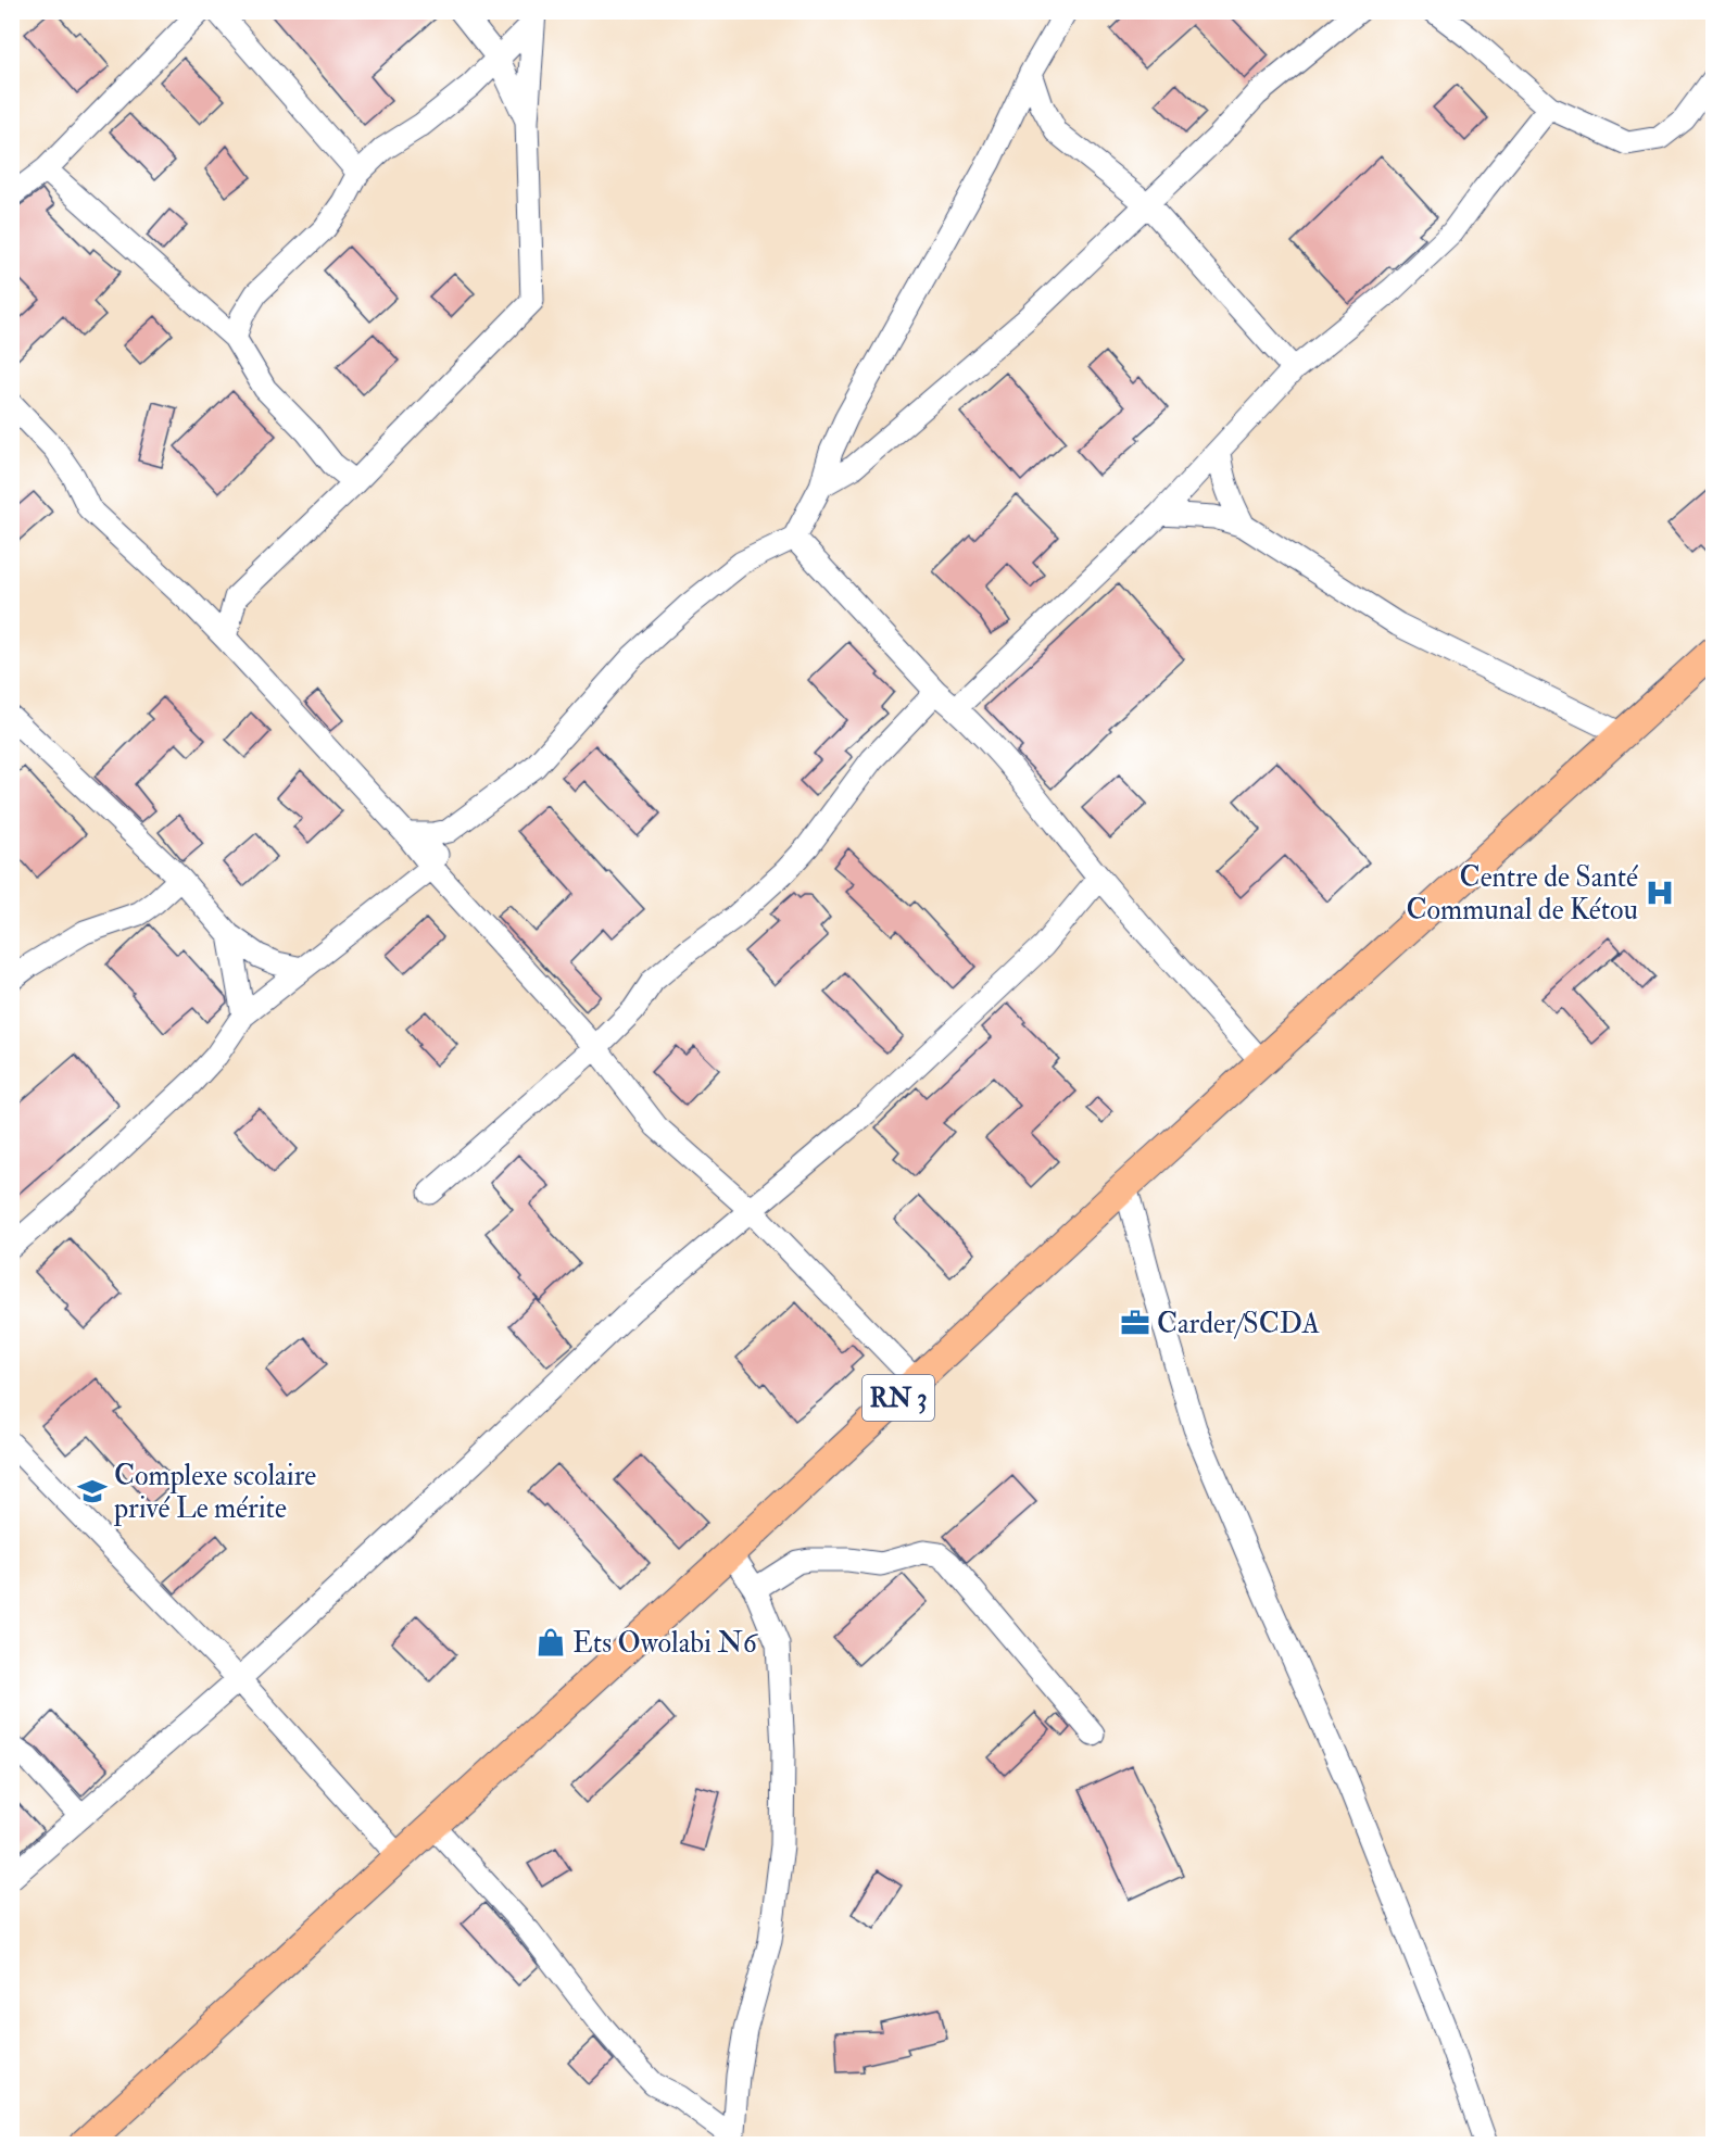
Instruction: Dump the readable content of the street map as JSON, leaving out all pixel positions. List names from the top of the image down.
{
  "streets": {
    "main road": ["RN 3"]
  },
  "places": {
    "hospital": ["Centre de Santé Communal de Kétou"],
    "office": ["Carder/SCDA"],
    "school or university": ["Complexe scolaire privé Le mérite"],
    "shop": ["Ets Owolabi N6"]
  }
}
